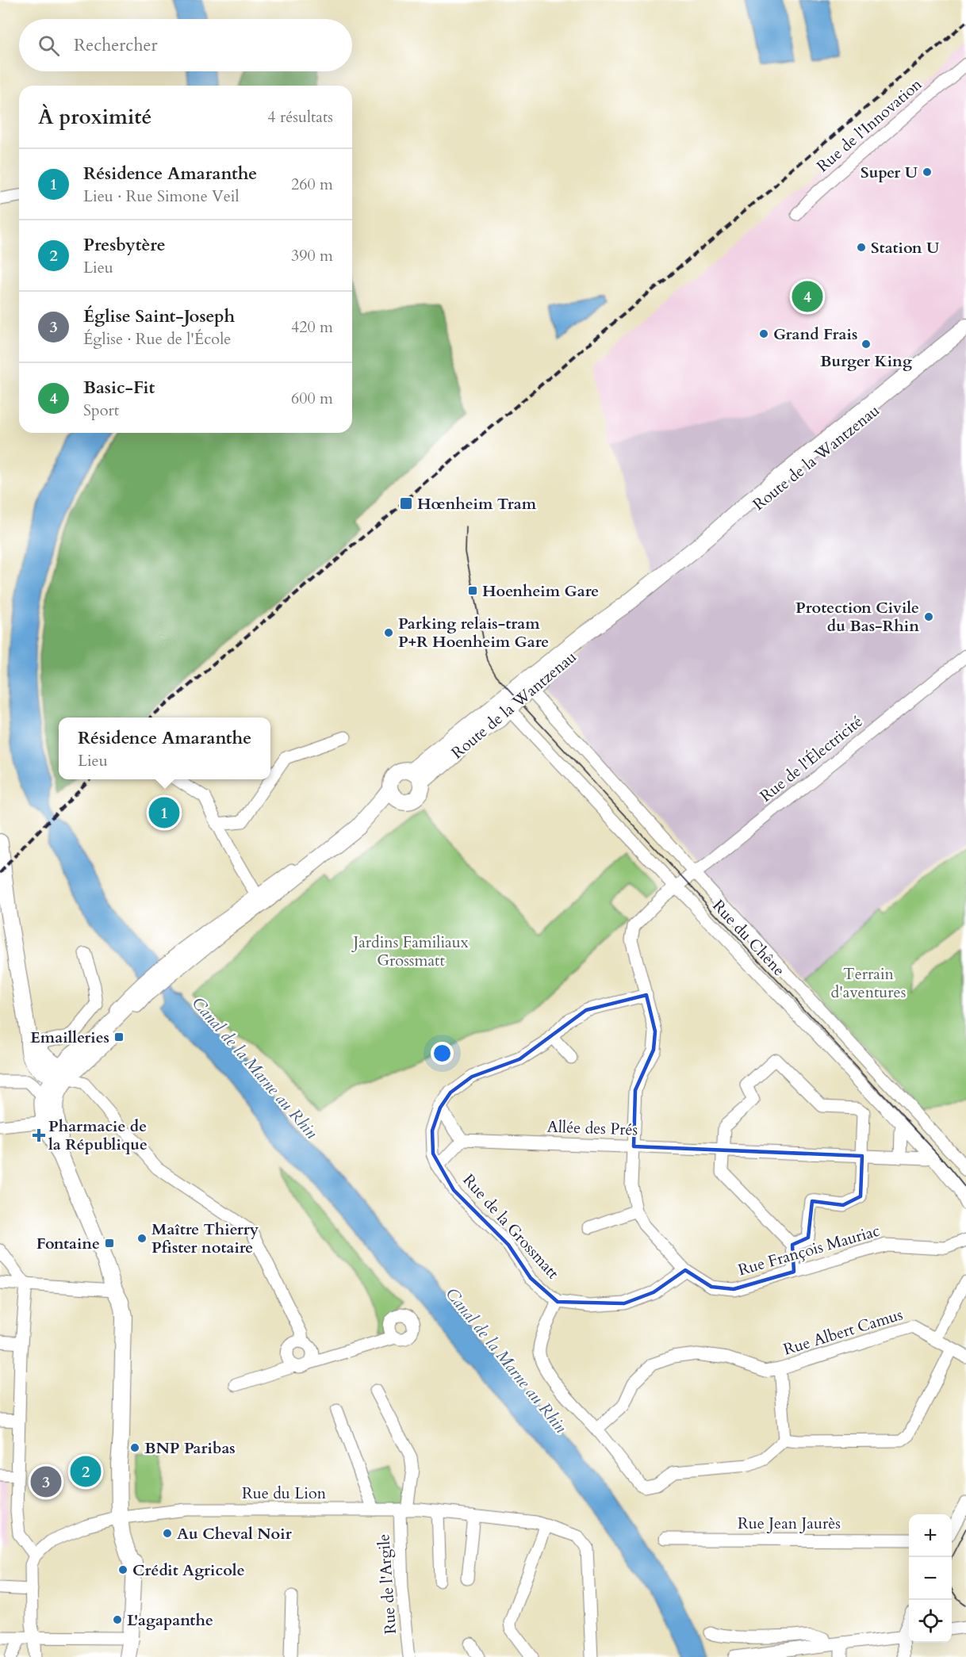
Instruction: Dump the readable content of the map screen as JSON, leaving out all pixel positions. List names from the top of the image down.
{
  "streets": {
    "main road": ["Route de la Wantzenau"],
    "street": [
      "Rue de l'Innovation",
      "Rue de l'Électricité",
      "Rue du Chêne",
      "Allée des Prés",
      "Rue de la Grossmatt",
      "Rue François Mauriac",
      "Rue Albert Camus",
      "Rue du Lion",
      "Rue Jean Jaurès",
      "Rue de l'Argile"
    ]
  },
  "crossings": [
    ["Route de la Wantzenau", "Rue du Chêne"],
    ["Rue de l'Électricité", "Rue du Chêne"],
    ["Rue de l'Électricité", "Rue François Mauriac"],
    ["Rue du Chêne", "Rue François Mauriac"],
    ["Allée des Prés", "Rue François Mauriac"],
    ["Rue de la Grossmatt", "Rue François Mauriac"],
    ["Rue du Lion", "Rue de l'Argile"]
  ],
  "water": ["Canal de la Marne au Rhin"],
  "parks": ["Jardins Familiaux Grossmatt", "Terrain d'aventures"],
  "places": {
    "other": [
      "Super U",
      "Station U",
      "Grand Frais",
      "Burger King",
      "Protection Civile du Bas-Rhin",
      "Parking relais-tram P+R Hoenheim Gare",
      "Maître Thierry Pfister notaire",
      "BNP Paribas",
      "Au Cheval Noir",
      "Crédit Agricole",
      "L'agapanthe"
    ],
    "transit": [
      "Hœnheim Tram",
      "Hoenheim Gare",
      "Emailleries",
      "Fontaine"
    ],
    "health": ["Pharmacie de la République"]
  },
  "page": {
    "search": "Rechercher",
    "heading": ["À proximité", "4 résultats"],
    "list": [
      {
        "mark": "1",
        "name": "Résidence Amaranthe",
        "note": "Lieu · Rue Simone Veil",
        "value": "260 m"
      },
      {
        "mark": "2",
        "name": "Presbytère",
        "note": "Lieu",
        "value": "390 m"
      },
      {
        "mark": "3",
        "name": "Église Saint-Joseph",
        "note": "Église · Rue de l'École",
        "value": "420 m"
      },
      {
        "mark": "4",
        "name": "Basic-Fit",
        "note": "Sport",
        "value": "600 m"
      }
    ],
    "pins": [
      "4",
      "1",
      "2",
      "3"
    ],
    "popup": ["Résidence Amaranthe", "Lieu"],
    "map_buttons": ["+", "−"]
  }
}
